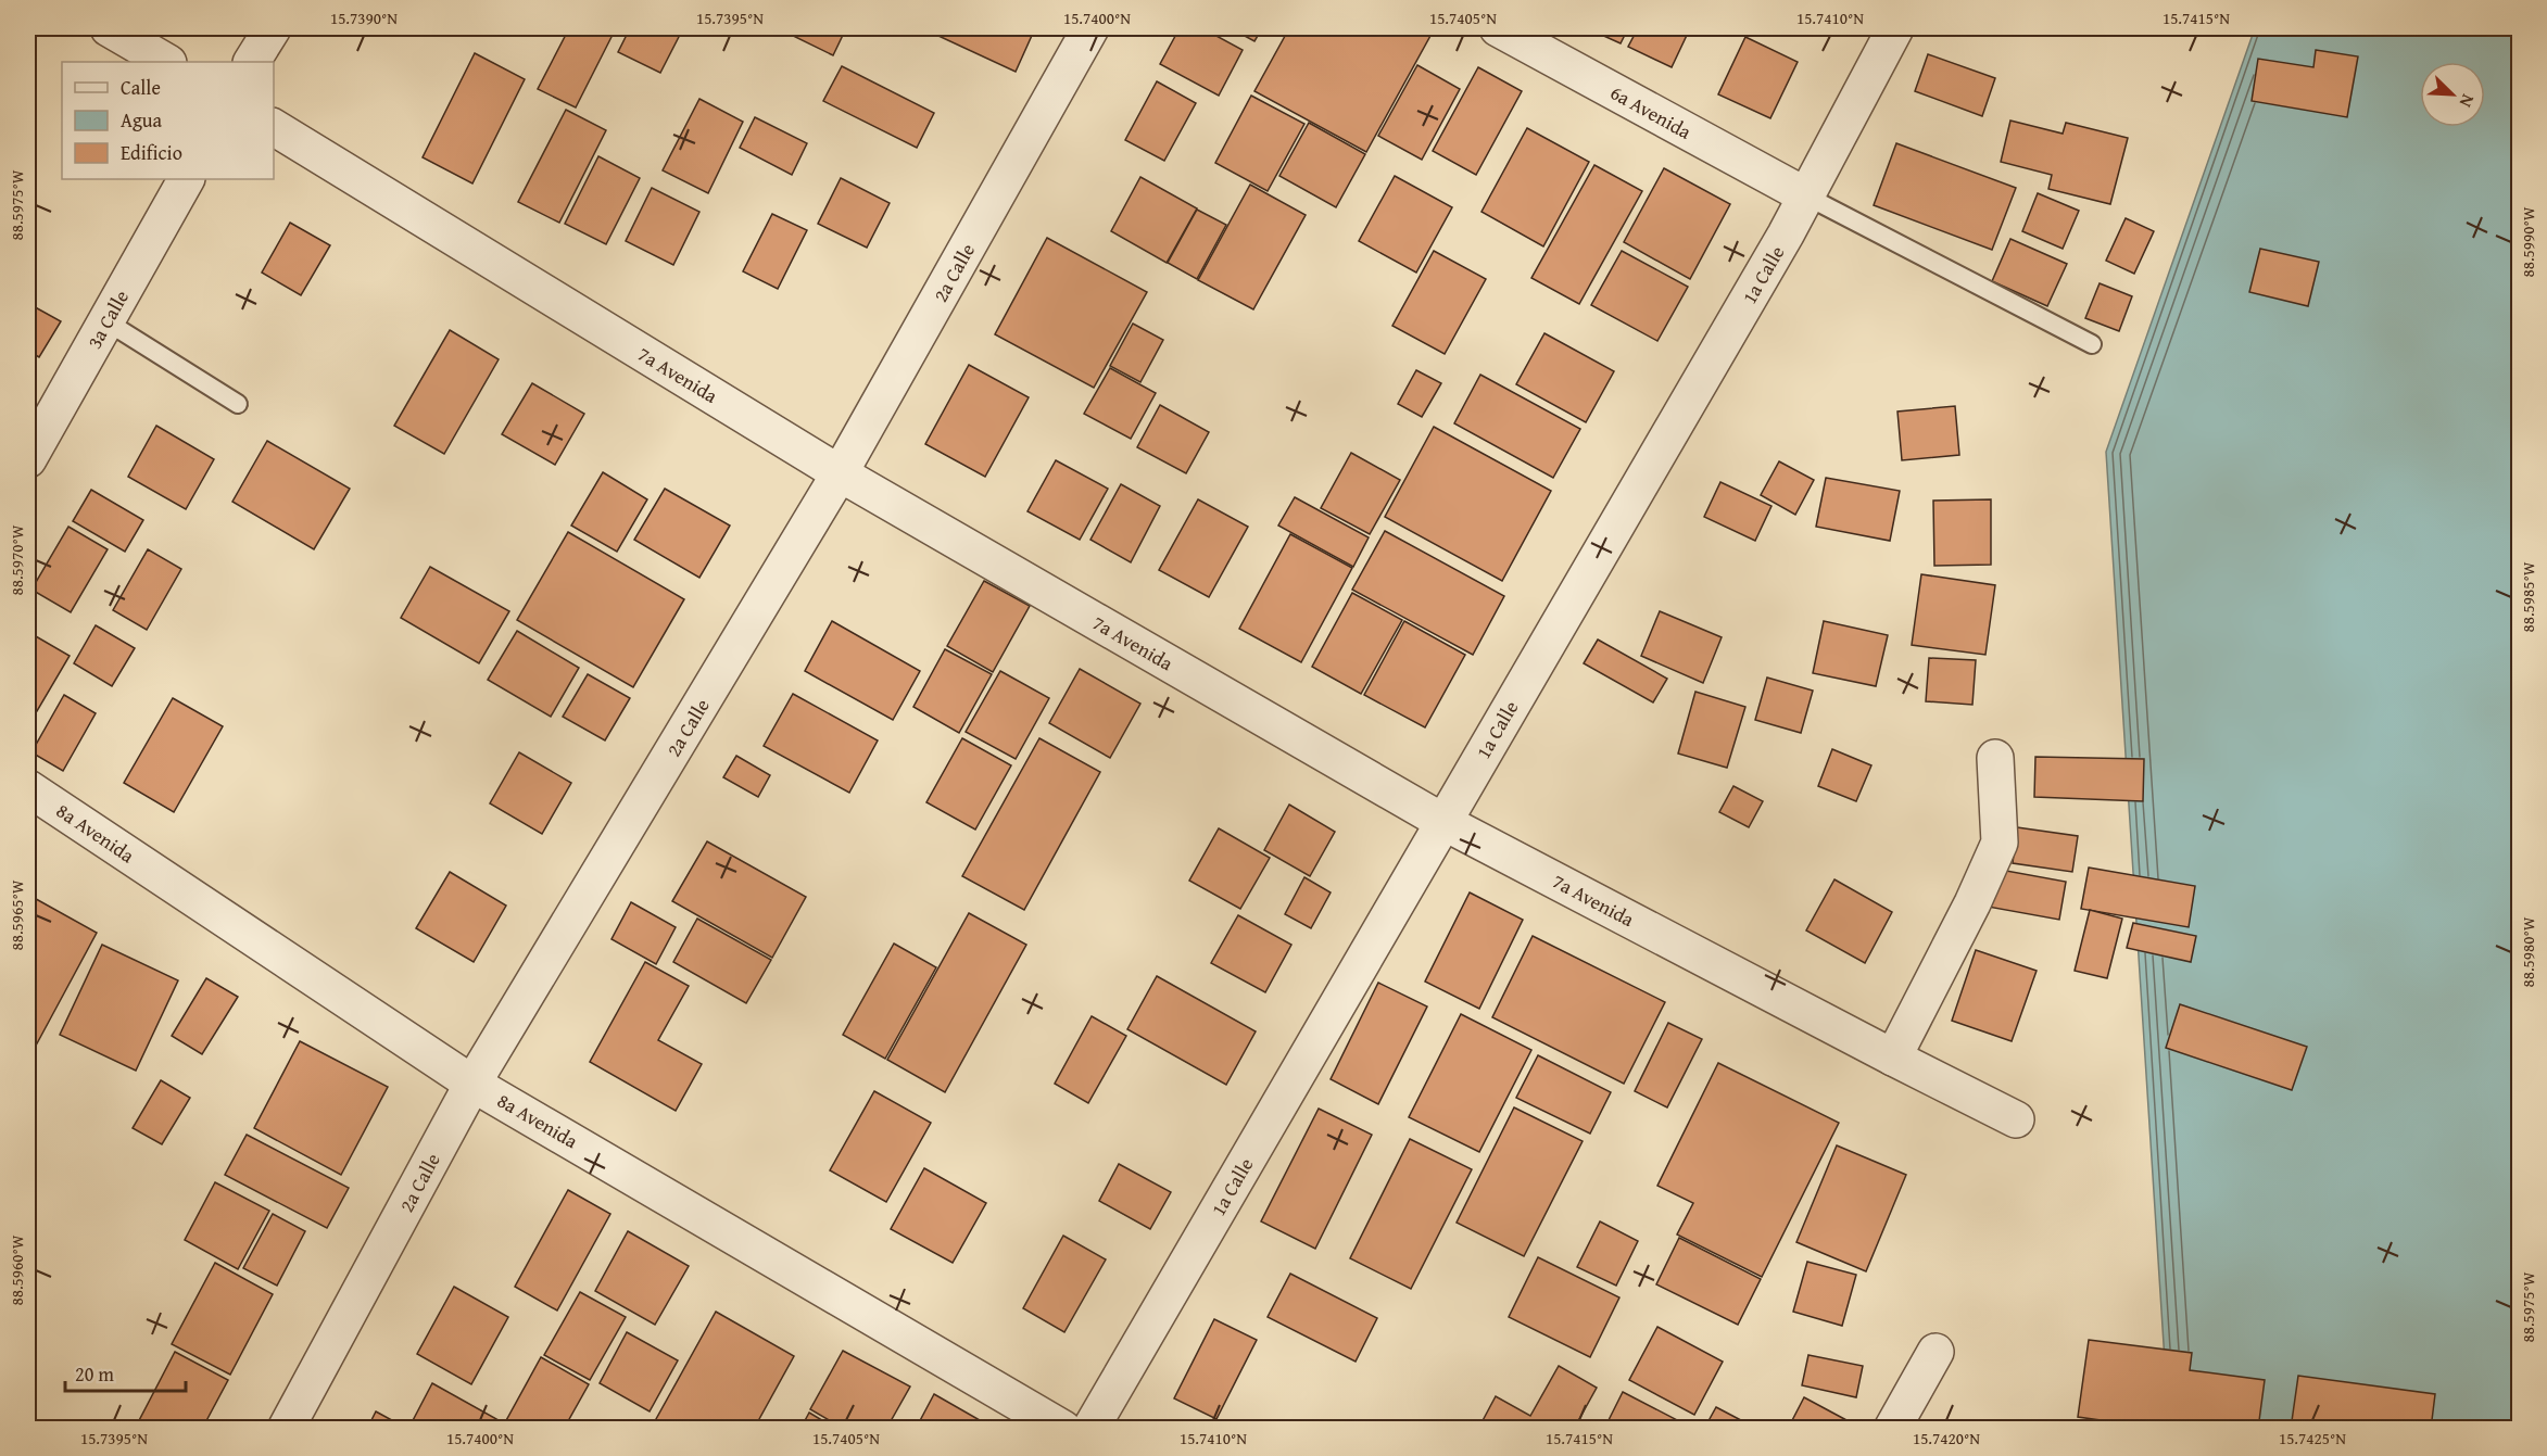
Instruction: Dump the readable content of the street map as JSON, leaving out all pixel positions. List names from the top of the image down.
{
  "streets": {
    "street": [
      "6a Avenida",
      "2a Calle",
      "1a Calle",
      "3a Calle",
      "7a Avenida",
      "8a Avenida"
    ]
  },
  "crossings": [
    ["6a Avenida", "1a Calle"],
    ["2a Calle", "7a Avenida"],
    ["2a Calle", "8a Avenida"],
    ["1a Calle", "7a Avenida"]
  ],
  "legend": ["Calle", "Agua", "Edificio"],
  "scale_bar": "20 m",
  "north": "bottom right",
  "coordinates": [
    "15.7390°N",
    "15.7395°N",
    "15.7400°N",
    "15.7405°N",
    "15.7410°N",
    "15.7415°N",
    "88.5975°W",
    "88.5990°W",
    "88.5970°W",
    "88.5985°W",
    "88.5965°W",
    "88.5980°W",
    "88.5960°W",
    "15.7420°N",
    "15.7425°N"
  ]
}
